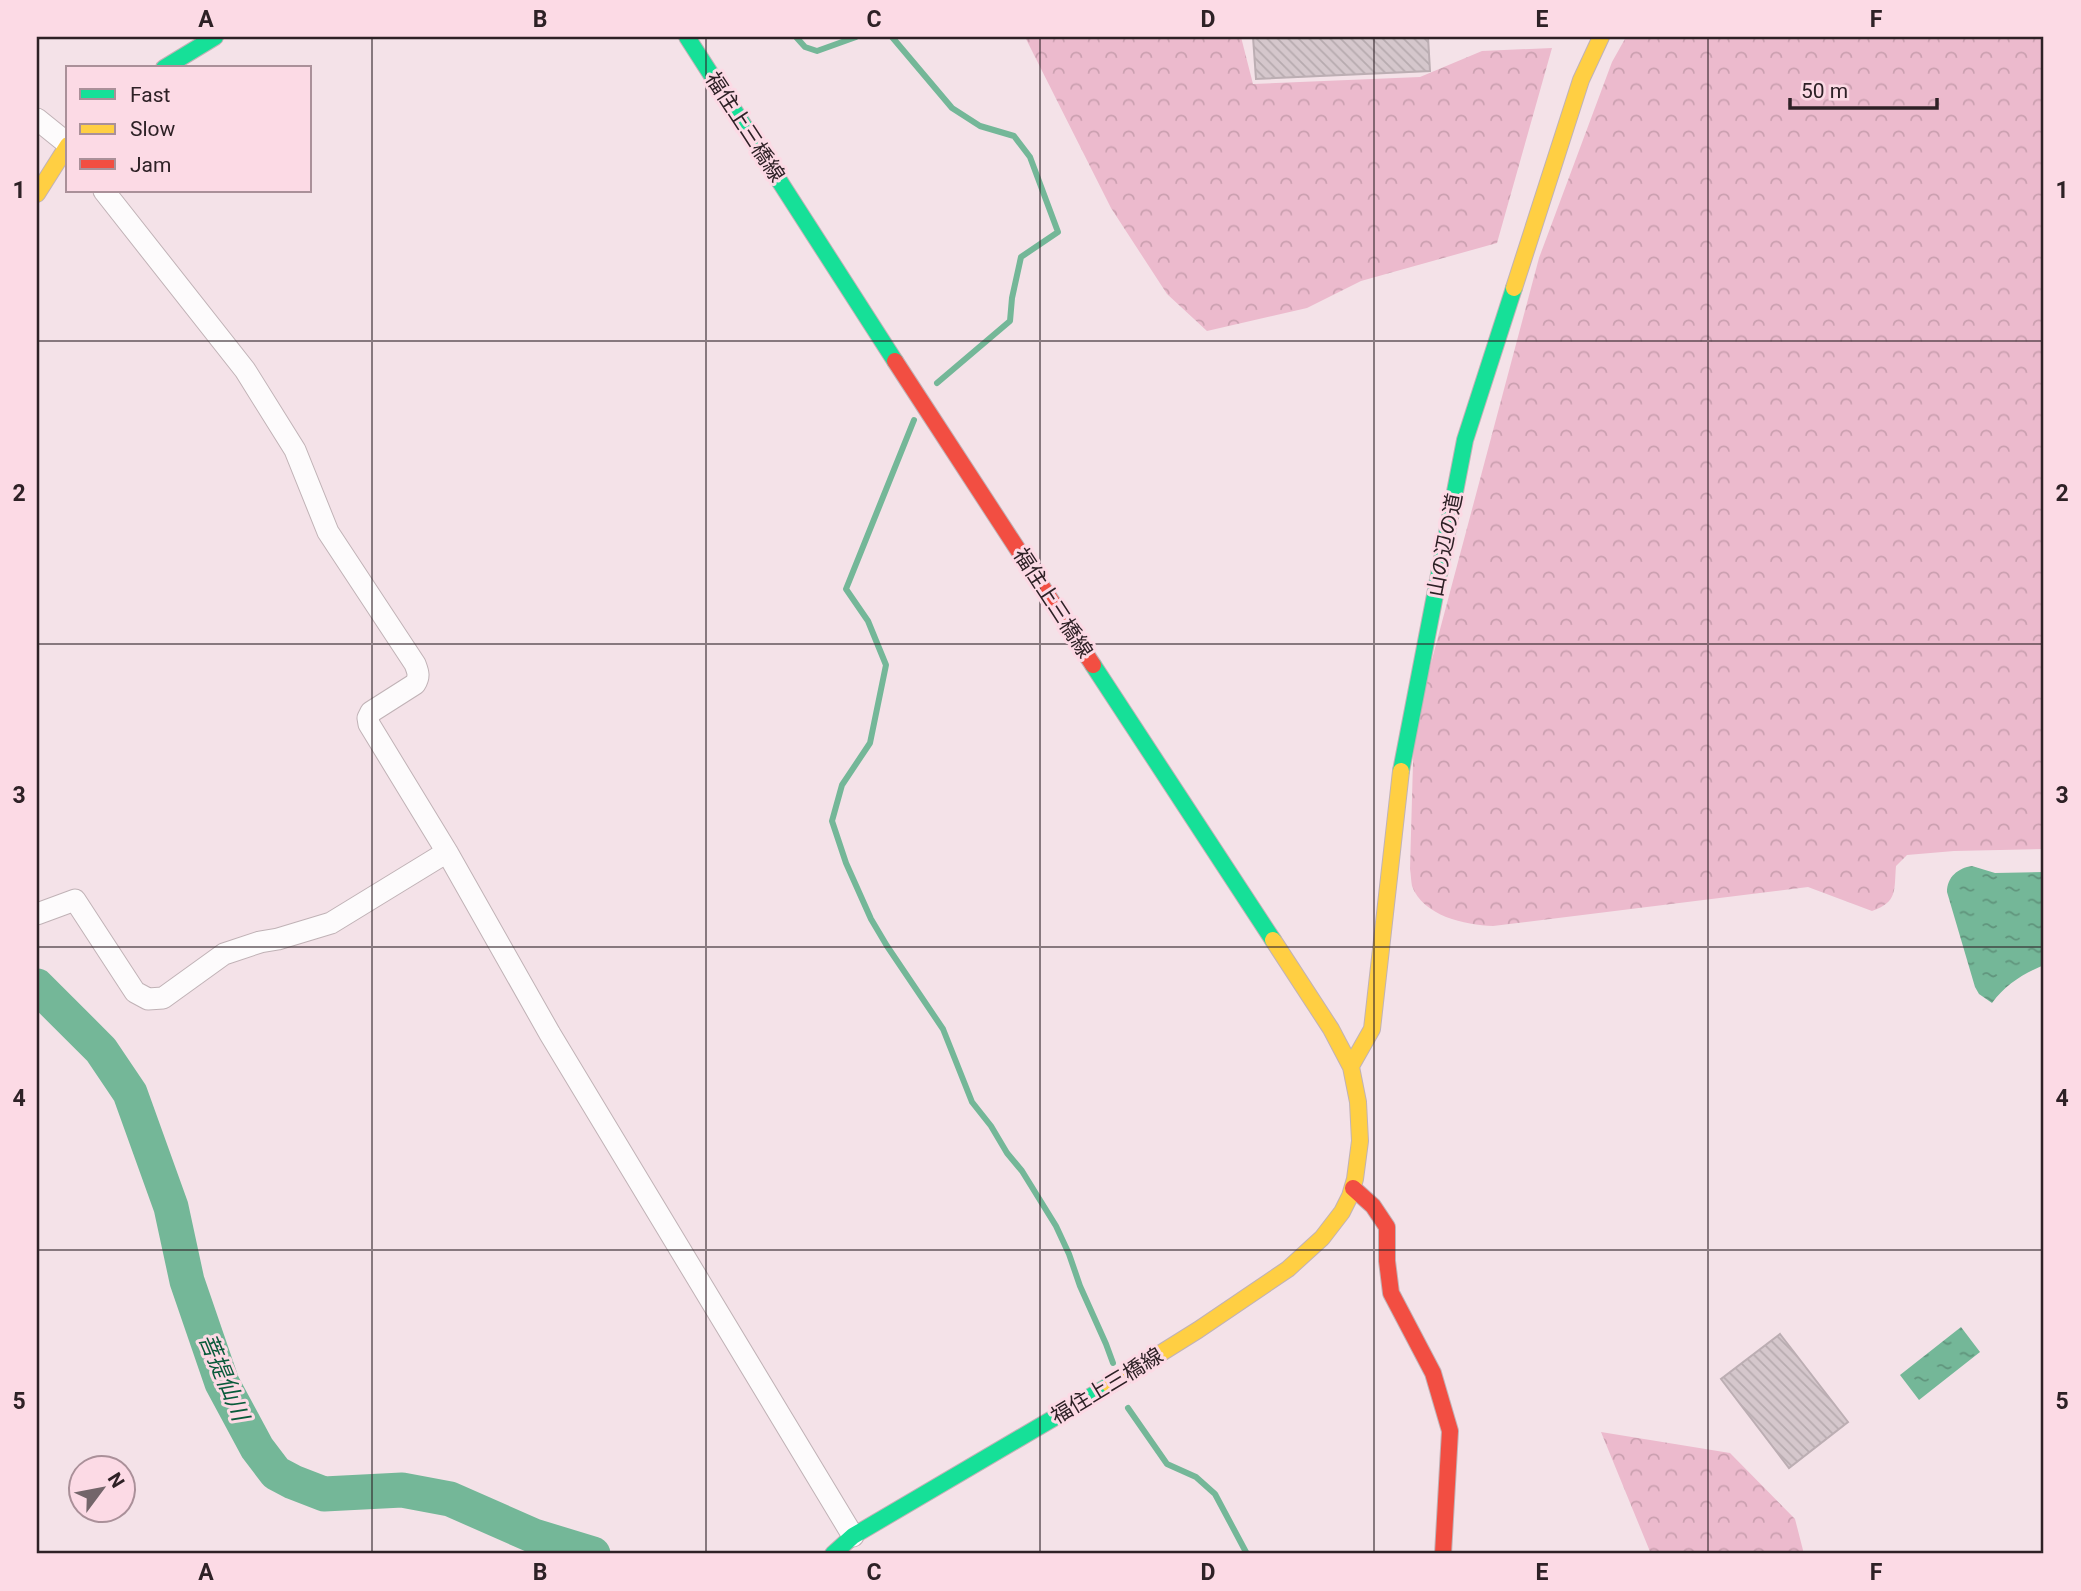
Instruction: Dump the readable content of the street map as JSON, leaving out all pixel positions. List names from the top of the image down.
{
  "streets": {
    "main road": ["福住上三橋線", "山の辺の道"]
  },
  "crossings": [
    ["福住上三橋線", "山の辺の道"]
  ],
  "water": ["菩提仙川"],
  "legend": ["Fast", "Slow", "Jam"],
  "scale_bar": "50 m",
  "north": "top right",
  "grid": {
    "columns": [
      "A",
      "B",
      "C",
      "D",
      "E",
      "F"
    ],
    "rows": [
      "1",
      "2",
      "3",
      "4",
      "5"
    ]
  }
}
